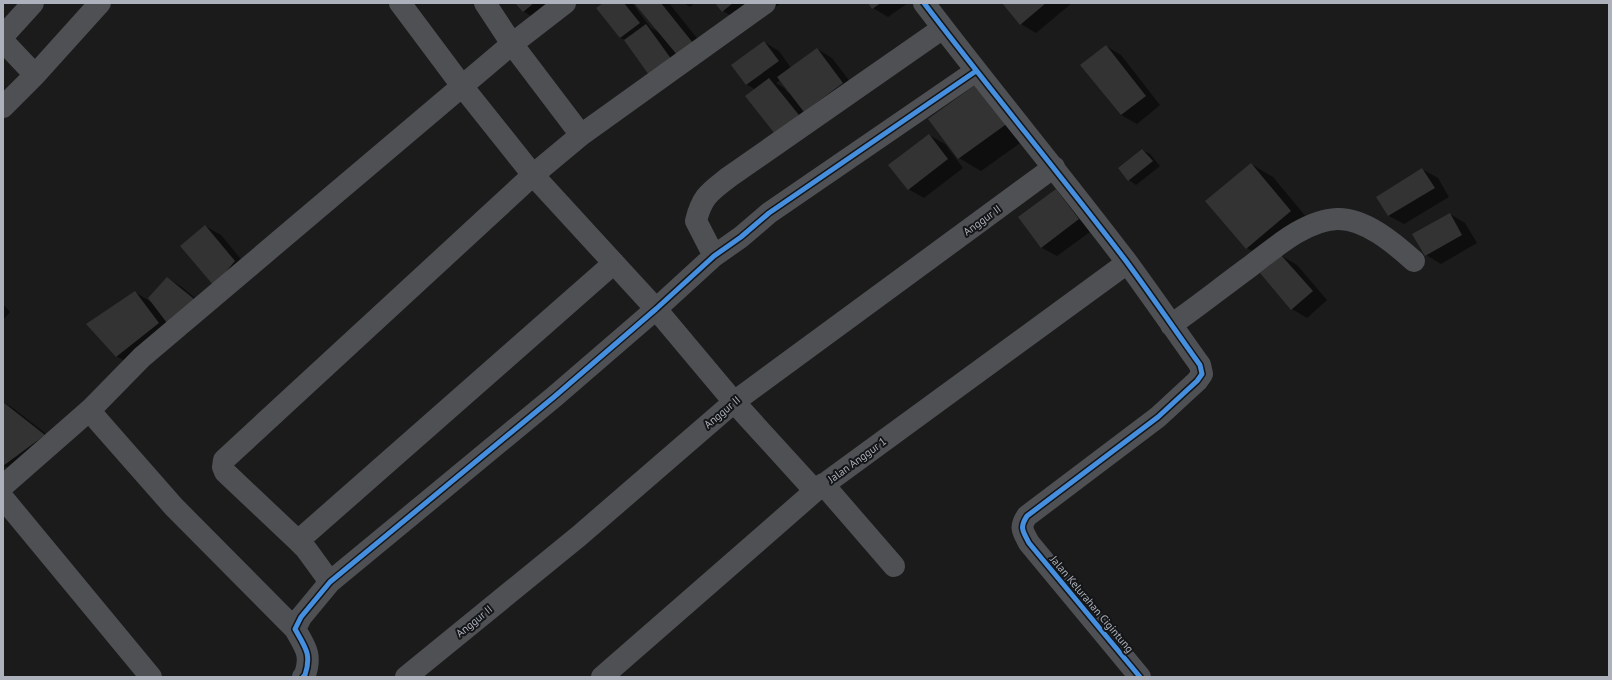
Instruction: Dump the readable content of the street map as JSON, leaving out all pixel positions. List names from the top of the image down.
{
  "streets": {
    "street": ["Anggur II", "Jalan Anggur 1", "Jalan Kelurahan Cigintung"]
  }
}
